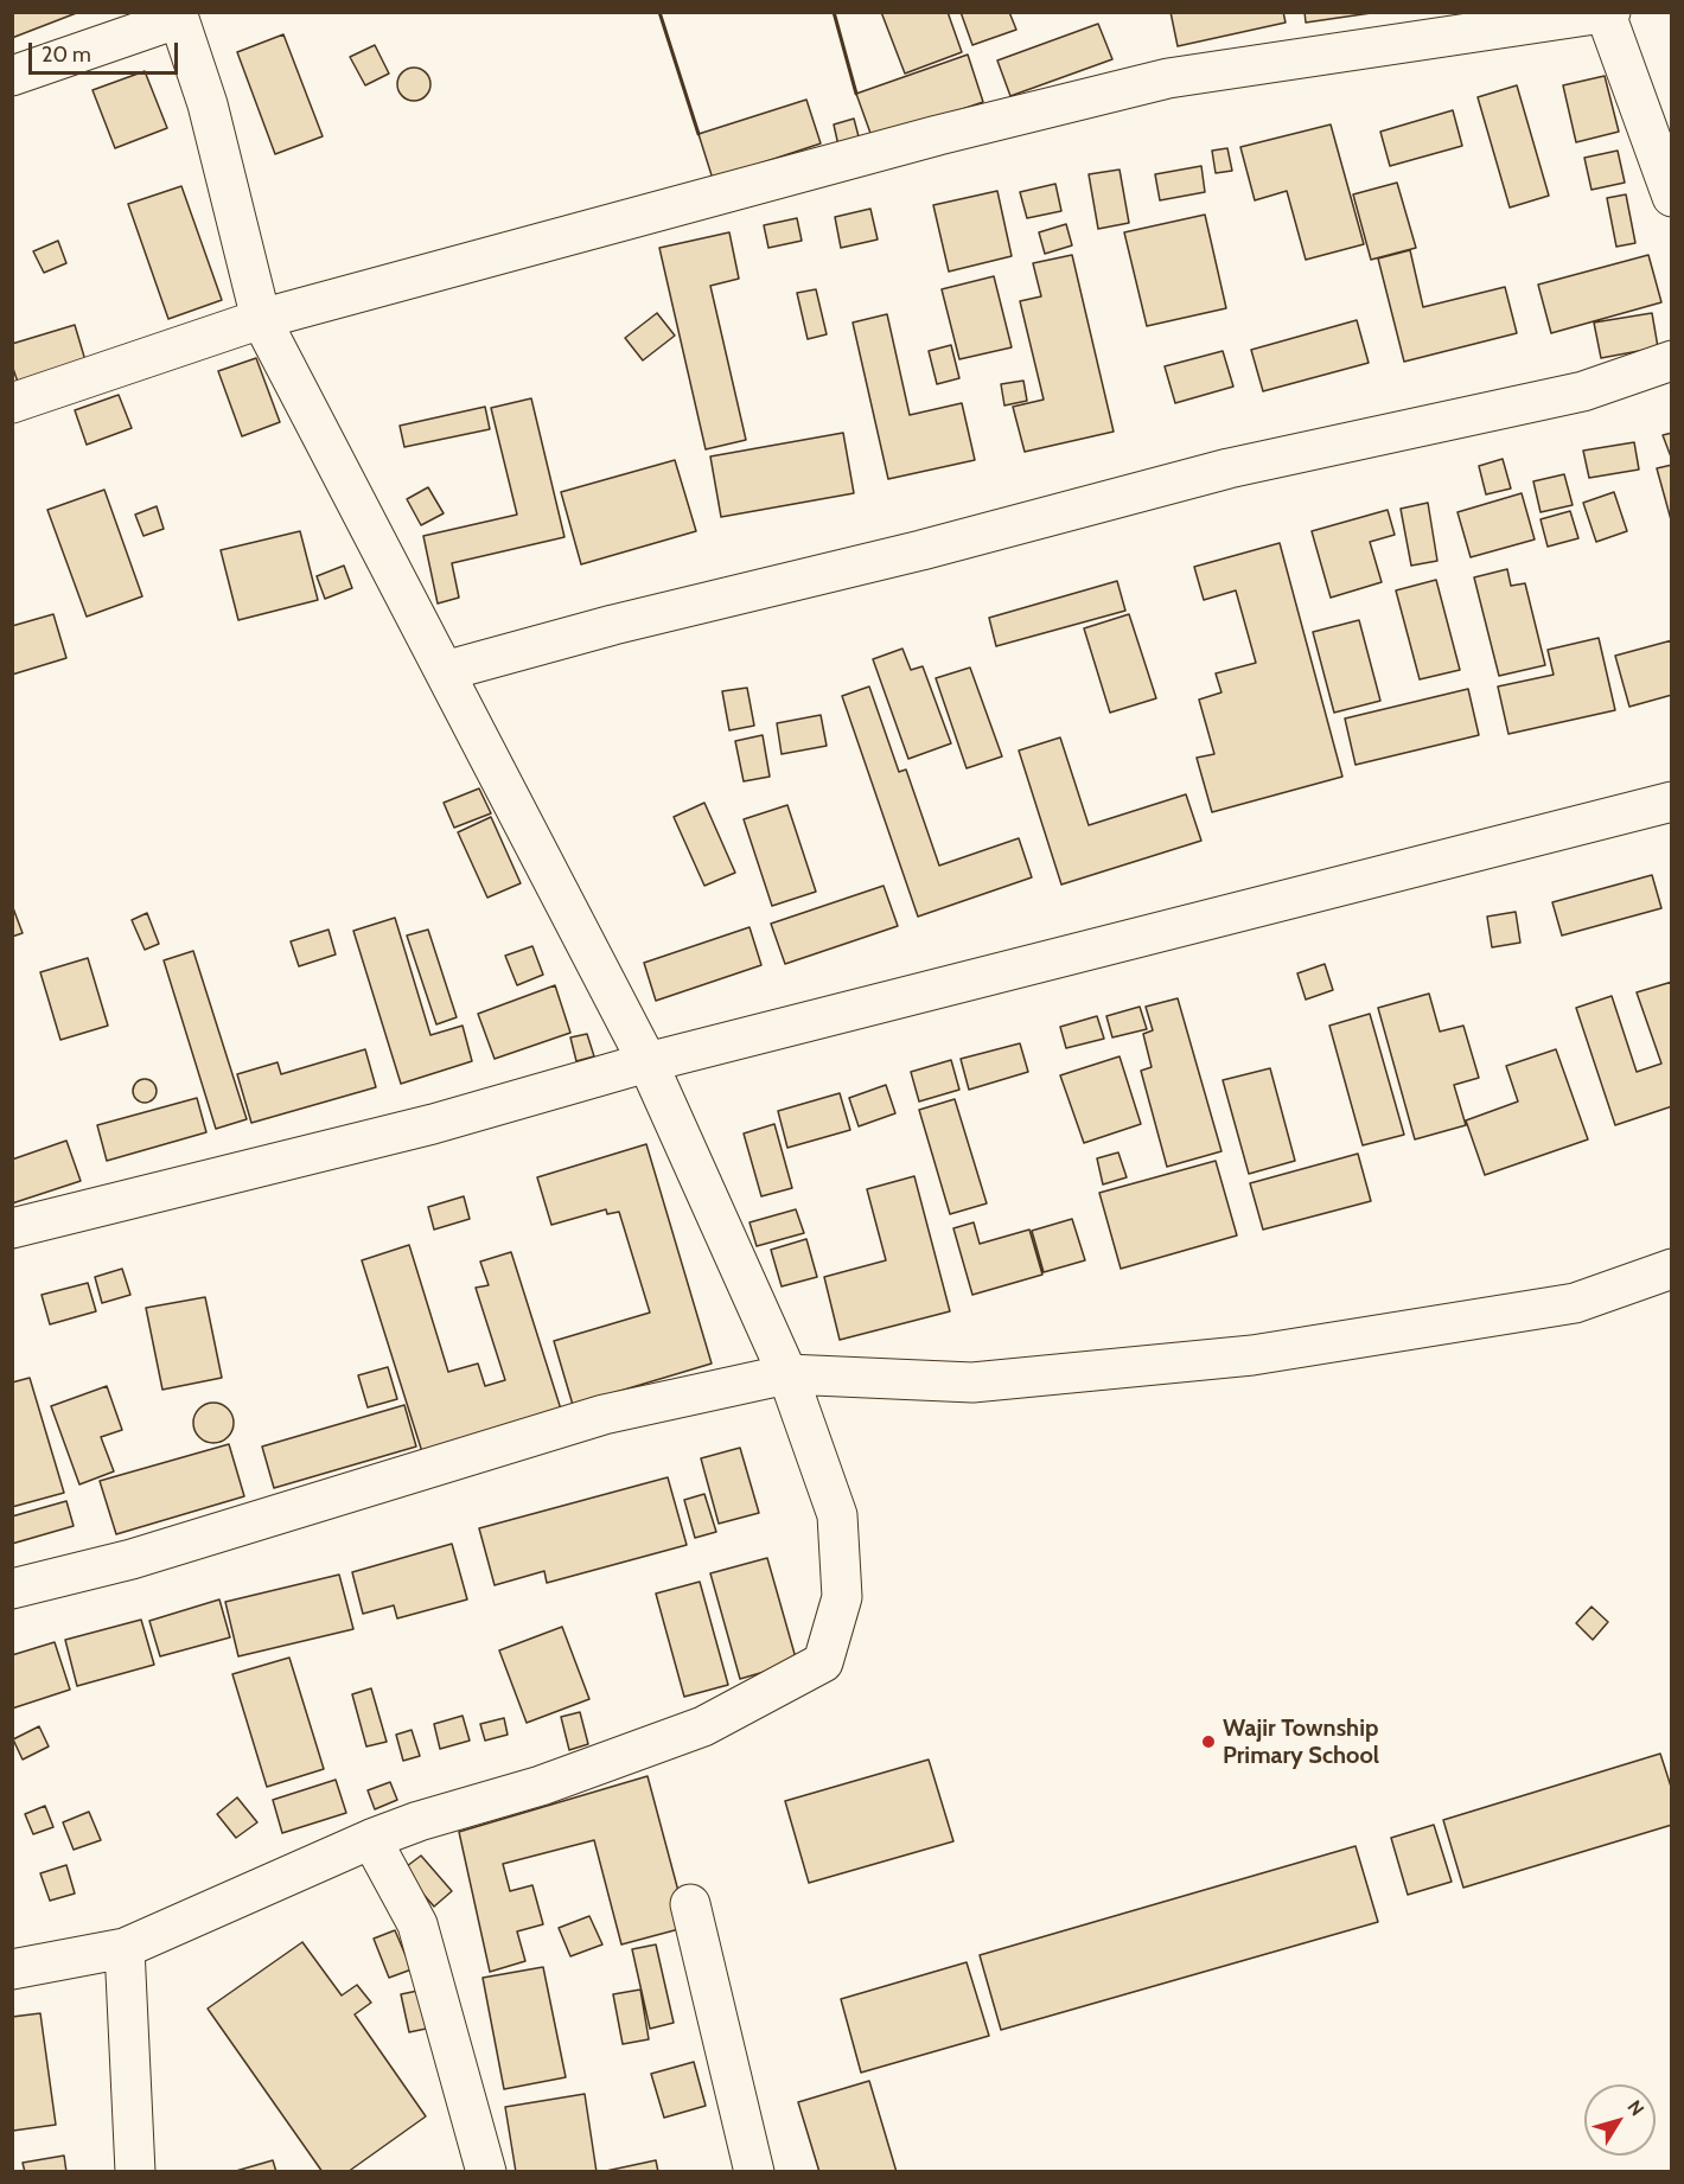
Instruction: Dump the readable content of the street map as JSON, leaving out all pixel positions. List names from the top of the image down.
{
  "places": ["Wajir Township Primary School"],
  "scale_bar": "20 m",
  "north": "top right"
}
